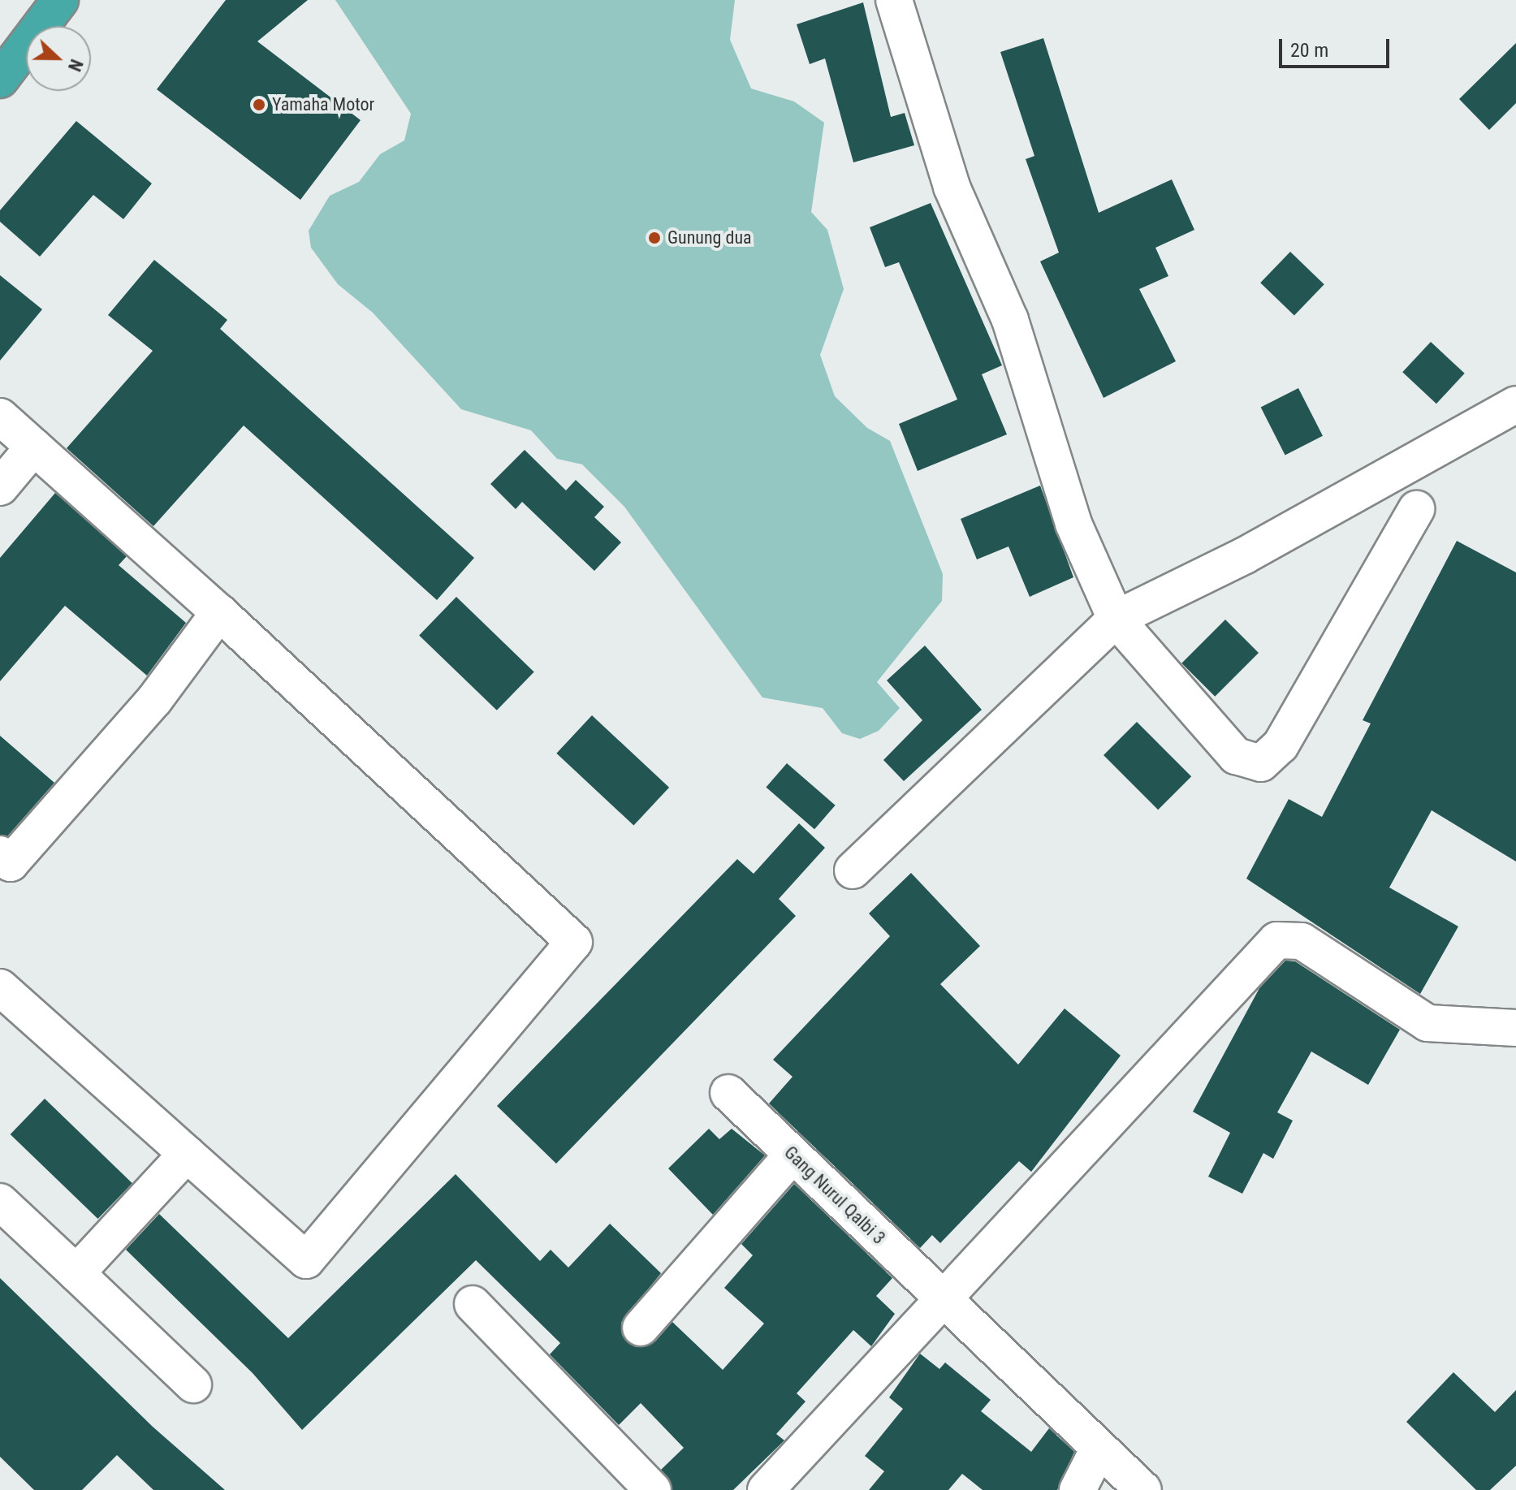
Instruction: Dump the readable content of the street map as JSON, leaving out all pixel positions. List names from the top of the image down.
{
  "streets": {
    "street": ["Gang Nurul Qalbi 3"]
  },
  "places": ["Yamaha Motor", "Gunung dua"],
  "scale_bar": "20 m",
  "north": "right"
}
